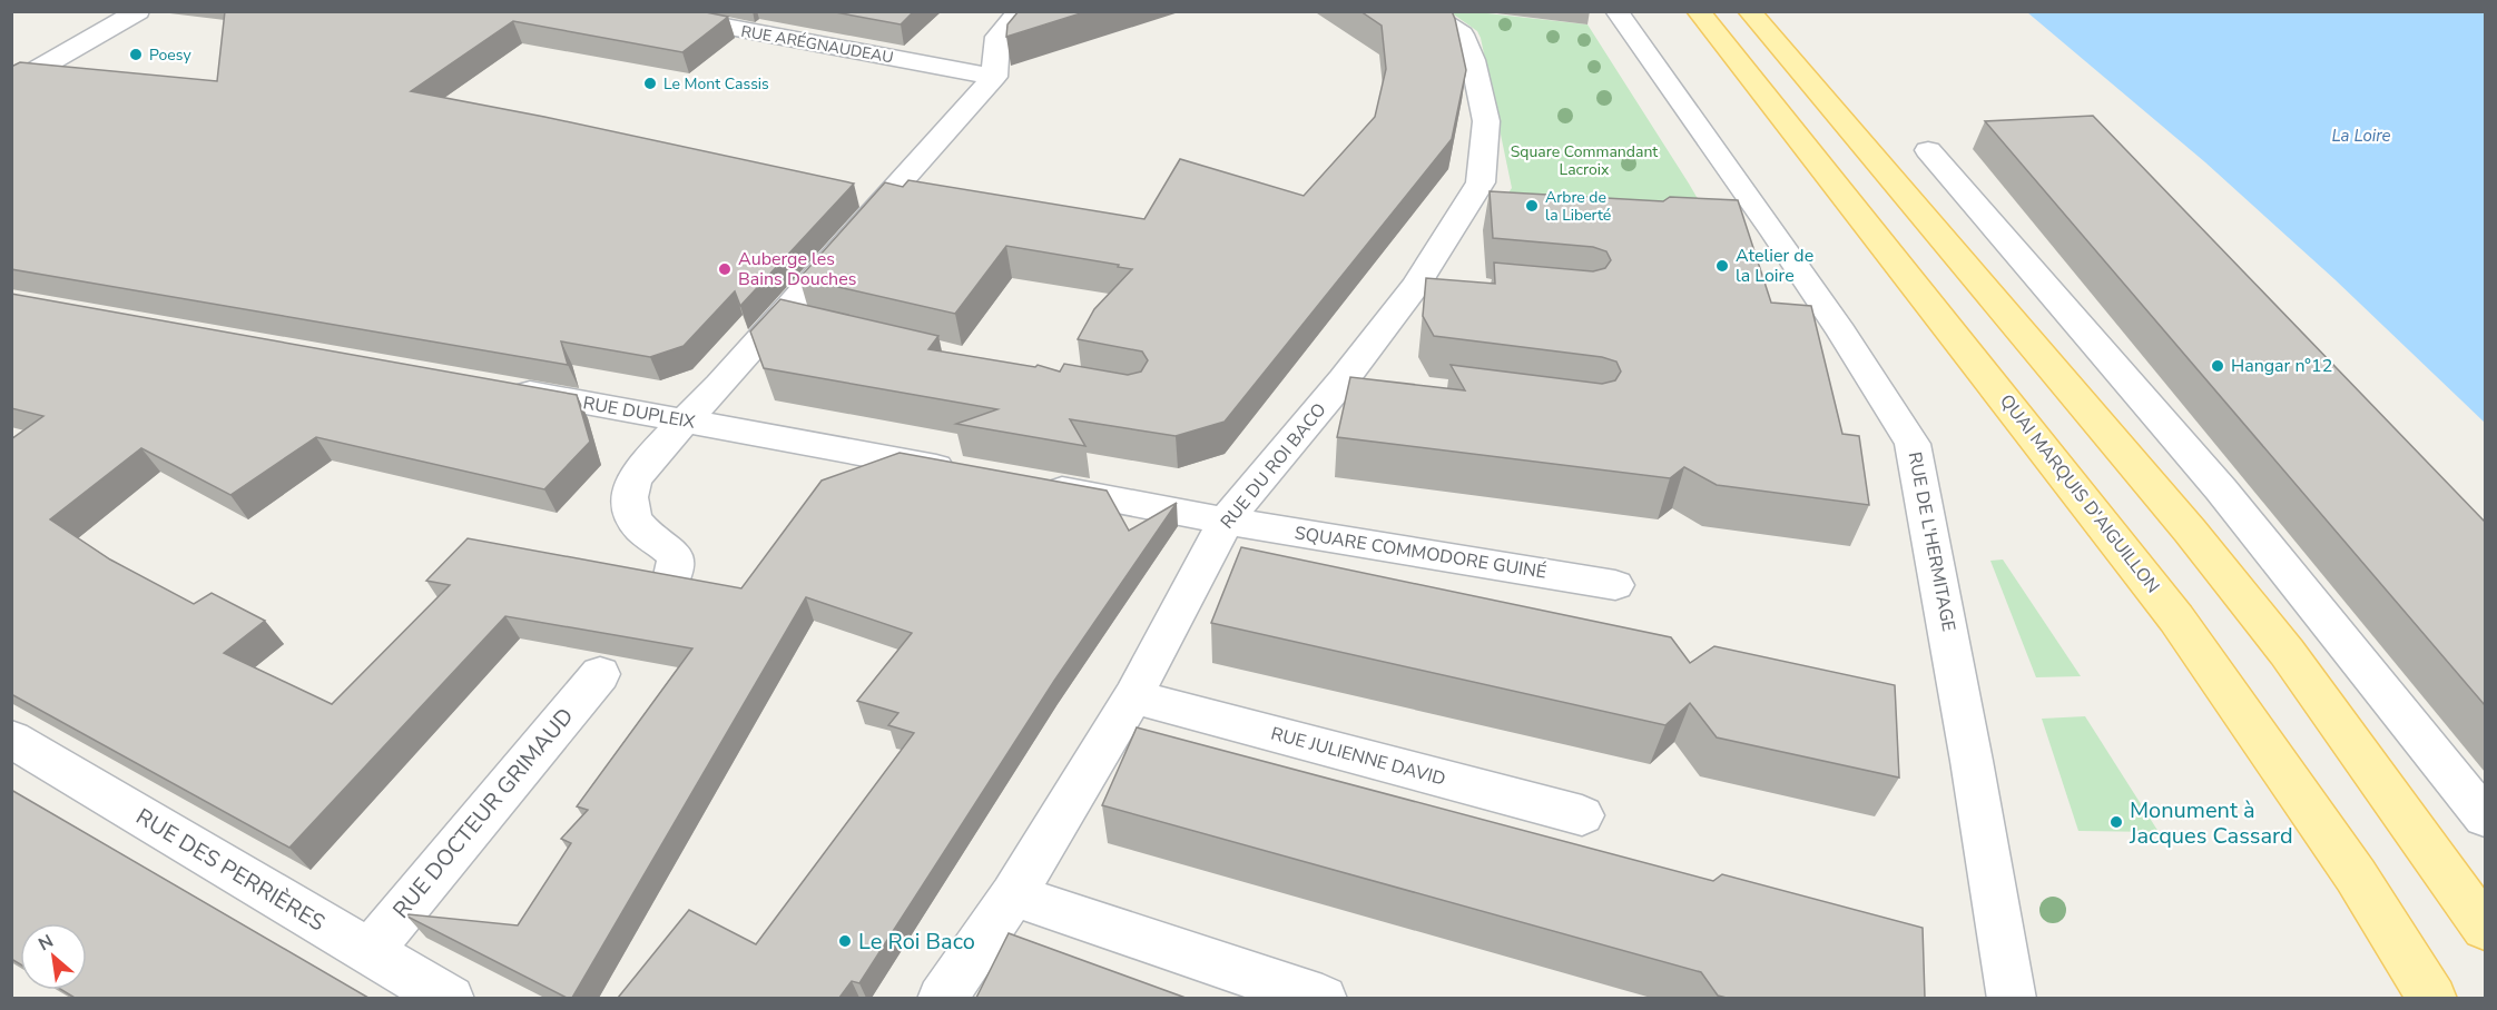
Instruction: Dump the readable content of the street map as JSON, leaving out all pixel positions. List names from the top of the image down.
{
  "streets": {
    "main road": ["QUAI MARQUIS D'AIGUILLON"],
    "street": [
      "RUE ARÉGNAUDEAU",
      "RUE DUPLEIX",
      "RUE DU ROI BACO",
      "RUE DE L'HERMITAGE",
      "SQUARE COMMODORE GUINÉ",
      "RUE JULIENNE DAVID",
      "RUE DOCTEUR GRIMAUD",
      "RUE DES PERRIÈRES"
    ]
  },
  "crossings": [
    ["RUE DU ROI BACO", "SQUARE COMMODORE GUINÉ"],
    ["RUE DU ROI BACO", "RUE JULIENNE DAVID"],
    ["RUE DOCTEUR GRIMAUD", "RUE DES PERRIÈRES"]
  ],
  "water": ["La Loire"],
  "parks": ["Square Commandant Lacroix"],
  "places": [
    "Poesy",
    "Le Mont Cassis",
    "Arbre de la Liberté",
    "Atelier de la Loire",
    "Auberge les Bains Douches",
    "Hangar n°12",
    "Monument à Jacques Cassard",
    "Le Roi Baco"
  ],
  "north": "top left"
}
